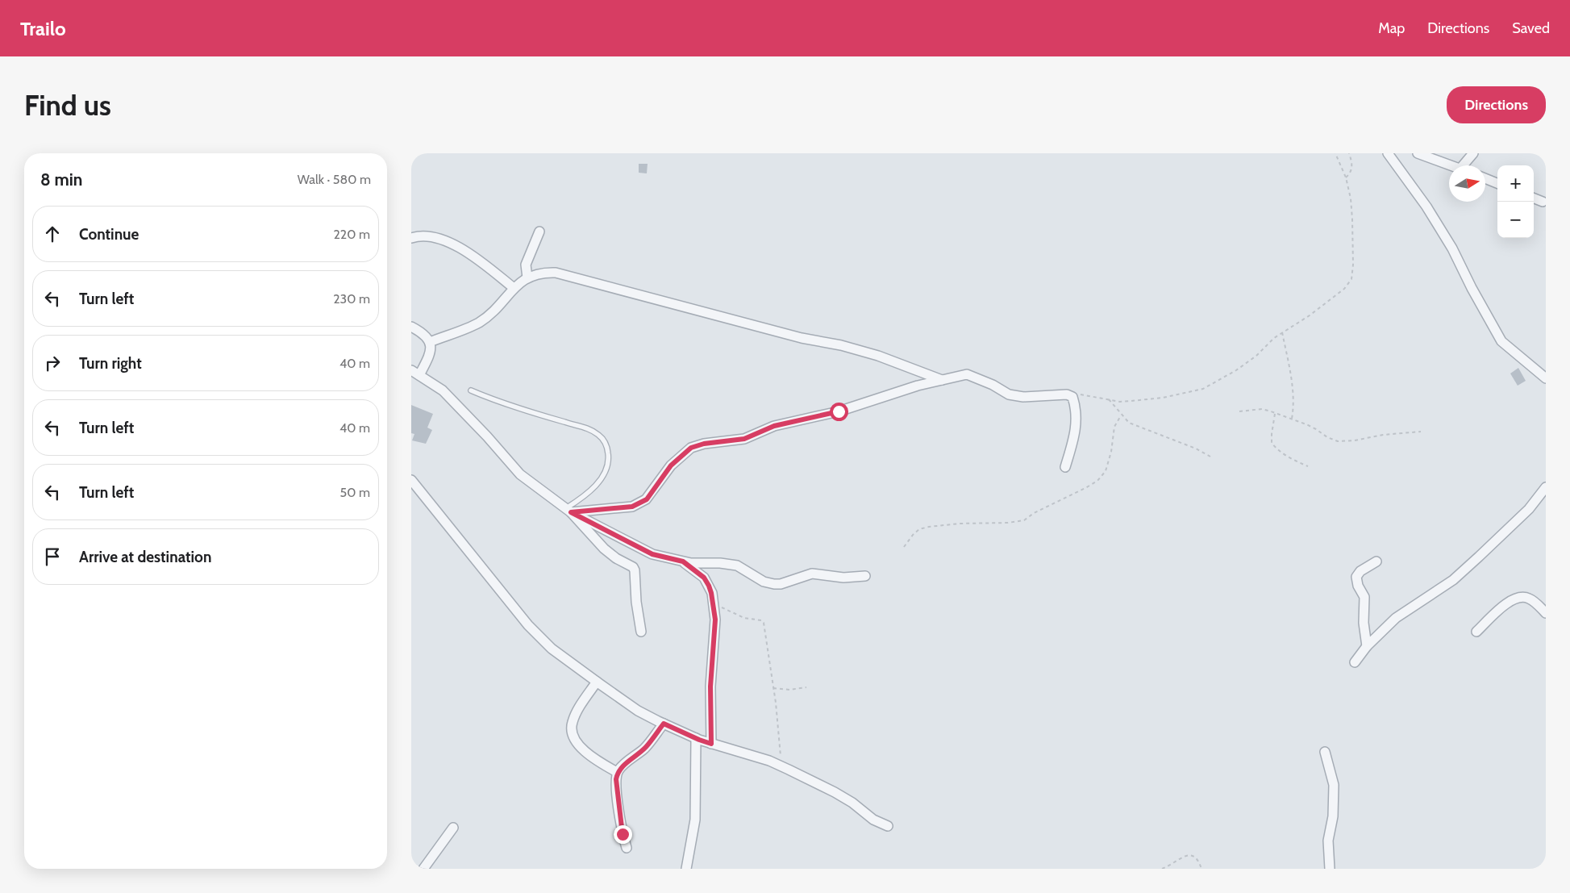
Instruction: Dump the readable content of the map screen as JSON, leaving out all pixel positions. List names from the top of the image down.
{
  "north": "right",
  "page": {
    "header": "Trailo",
    "nav": ["Map", "Directions", "Saved"],
    "buttons": "Directions",
    "title": "Find us",
    "heading": ["8 min", "Walk · 580 m"],
    "map_buttons": ["+", "−"],
    "list": [
      ["Continue", "220 m"],
      ["Turn left", "230 m"],
      ["Turn right", "40 m"],
      ["Turn left", "40 m"],
      ["Turn left", "50 m"],
      "Arrive at destination"
    ]
  }
}
